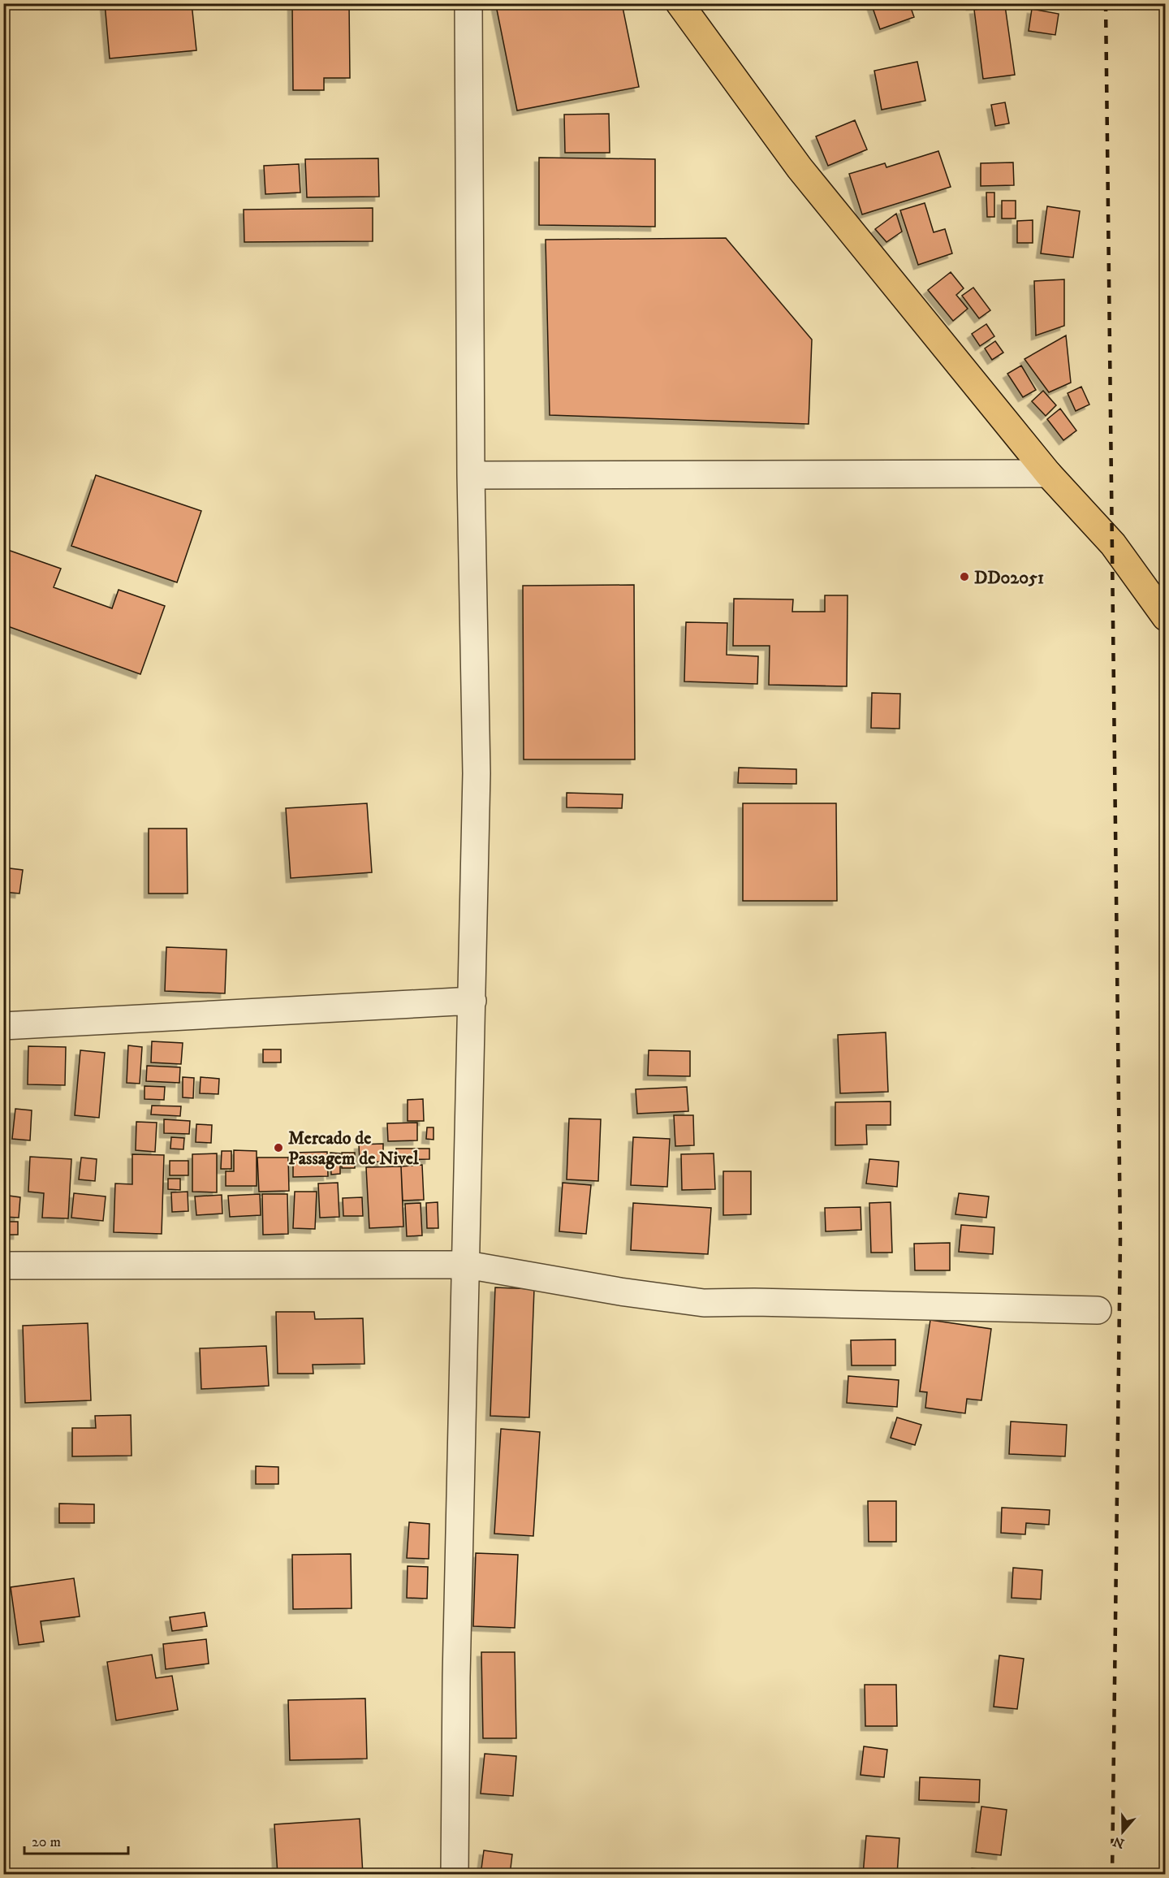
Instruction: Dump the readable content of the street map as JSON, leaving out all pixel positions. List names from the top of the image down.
{
  "places": ["DD02051", "Mercado de Passagem de Nivel"],
  "scale_bar": "20 m",
  "north": "bottom"
}
